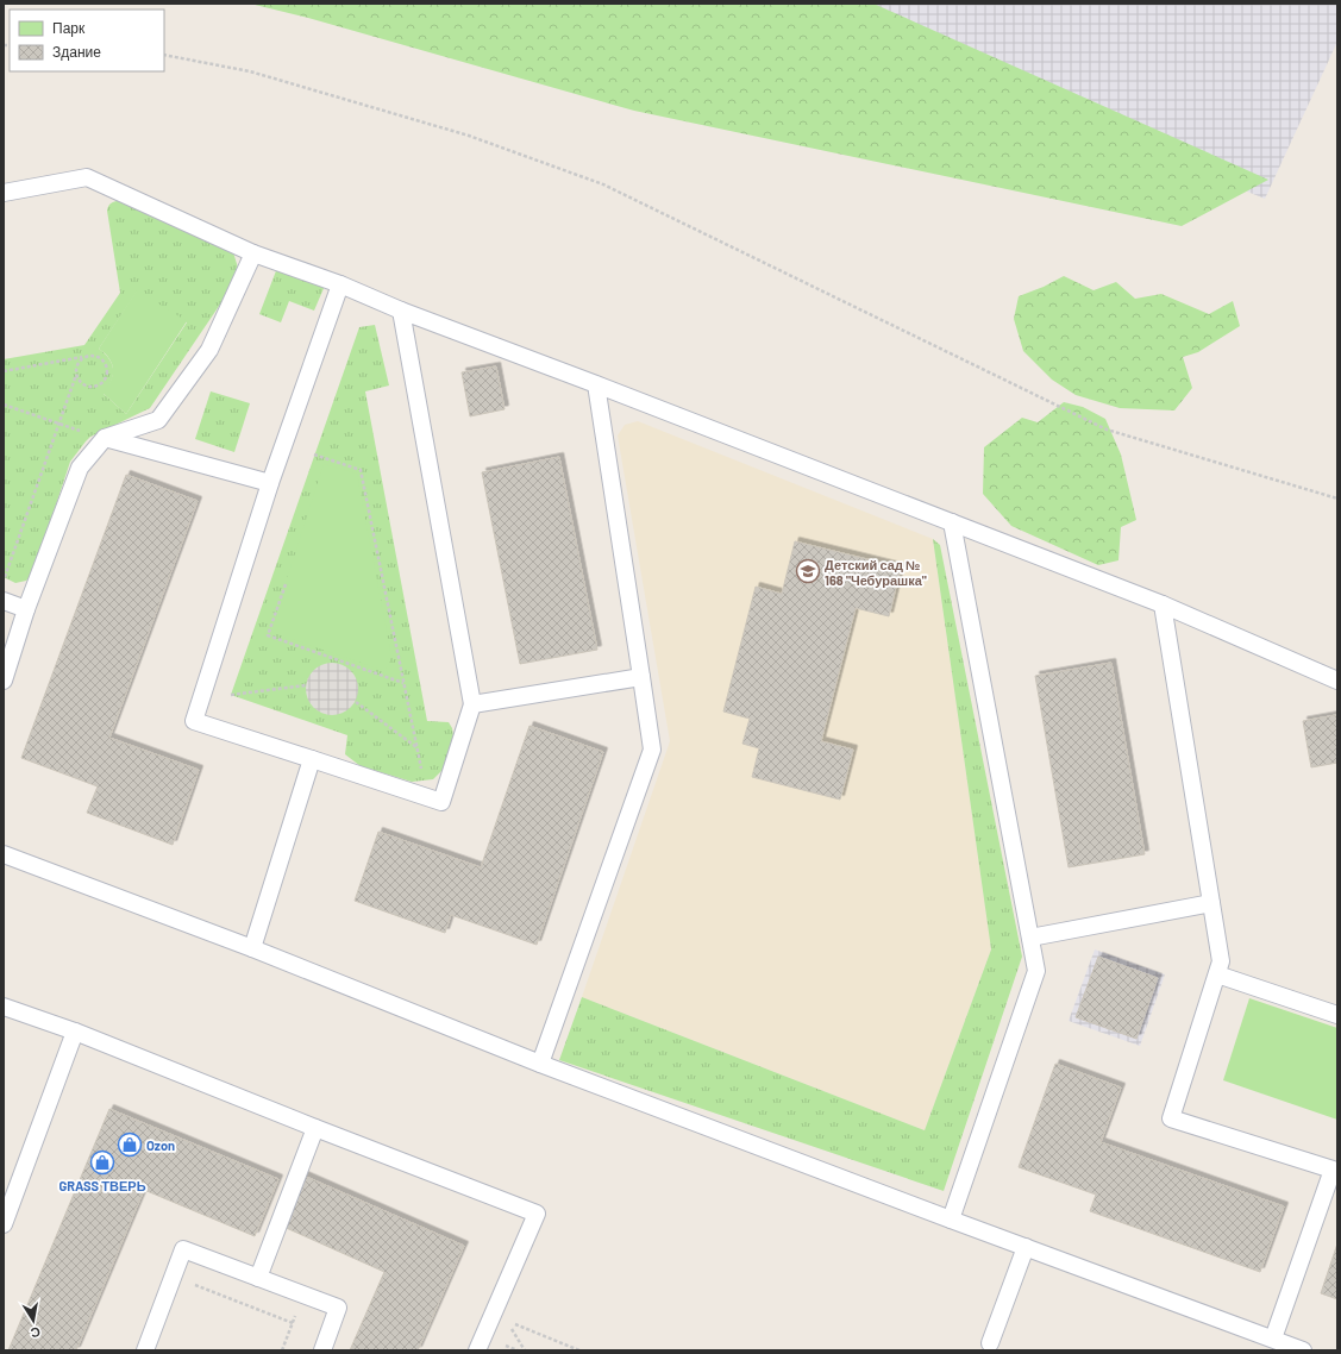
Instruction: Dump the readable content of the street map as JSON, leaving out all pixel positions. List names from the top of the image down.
{
  "places": {
    "school or university": ["Детский сад № 168 \"Чебурашка\""],
    "shop": ["Ozon", "GRASS ТВЕРЬ"]
  },
  "legend": ["Парк", "Здание"],
  "north": "bottom"
}
